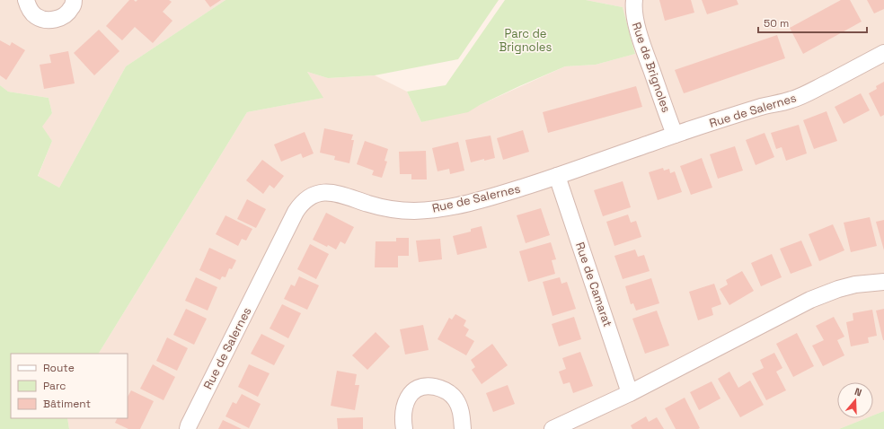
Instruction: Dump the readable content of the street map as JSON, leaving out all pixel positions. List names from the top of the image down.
{
  "streets": {
    "street": ["Rue de Brignoles", "Rue de Salernes", "Rue de Camarat"]
  },
  "crossings": [
    ["Rue de Brignoles", "Rue de Salernes"],
    ["Rue de Salernes", "Rue de Camarat"]
  ],
  "parks": ["Parc de Brignoles"],
  "legend": ["Route", "Parc", "Bâtiment"],
  "scale_bar": "50 m",
  "north": "top"
}
